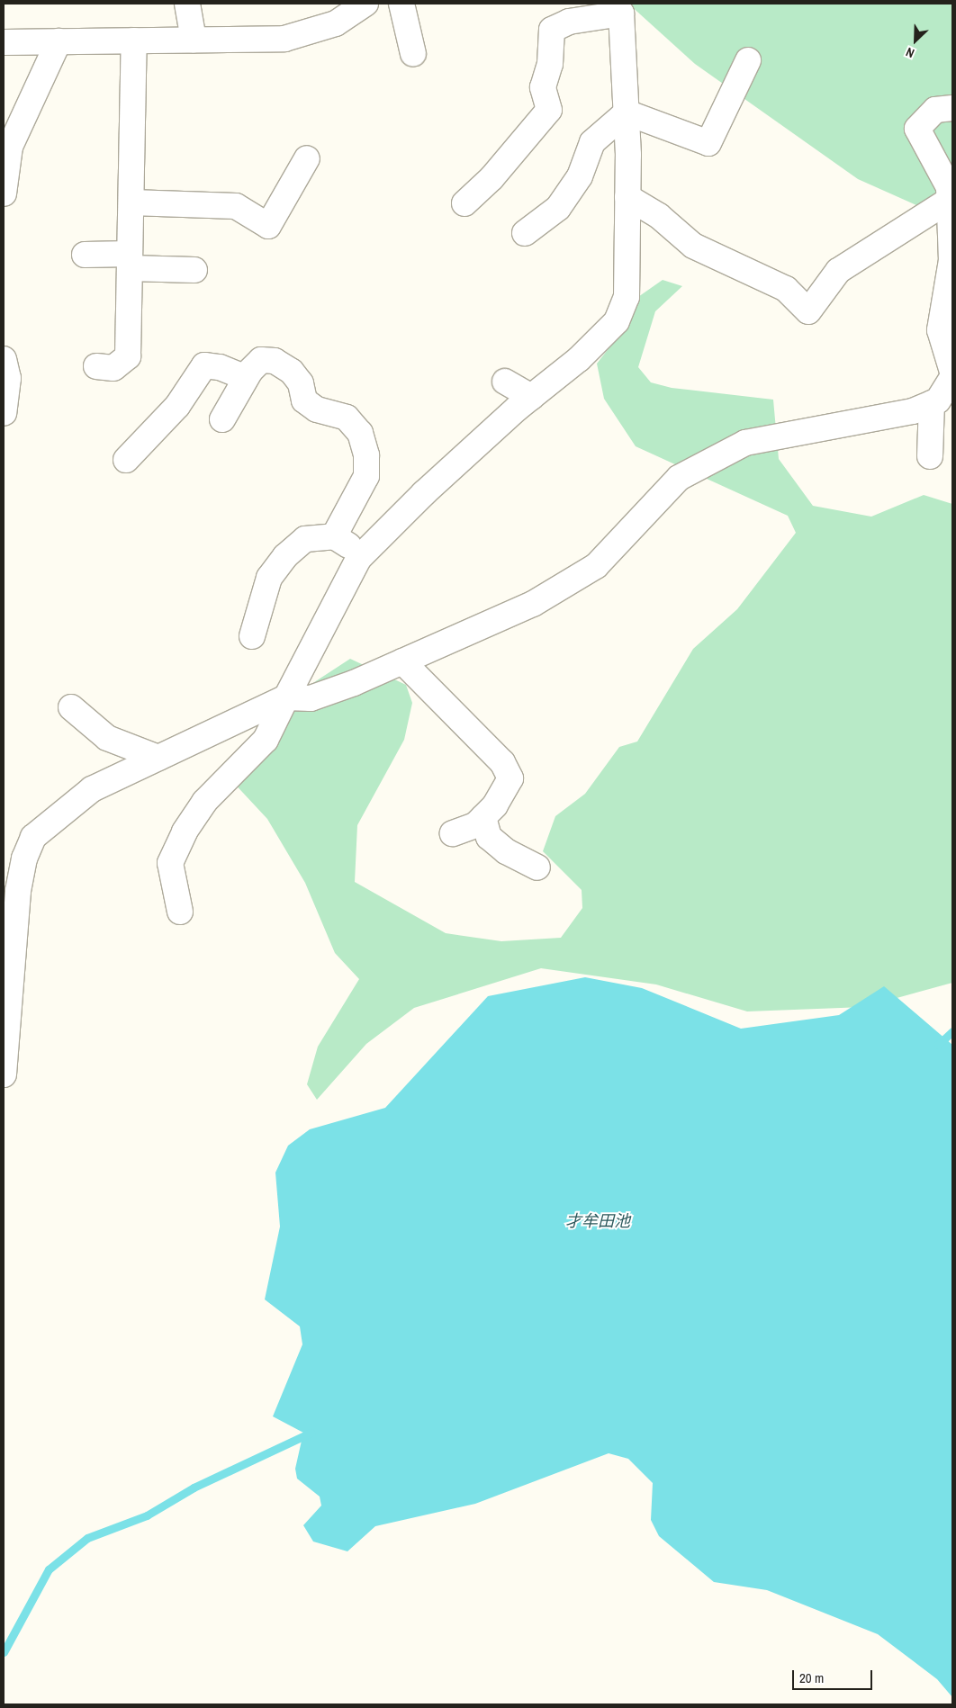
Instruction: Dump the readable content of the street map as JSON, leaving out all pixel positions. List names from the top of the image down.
{
  "water": ["才牟田池"],
  "scale_bar": "20 m",
  "north": "bottom left"
}
